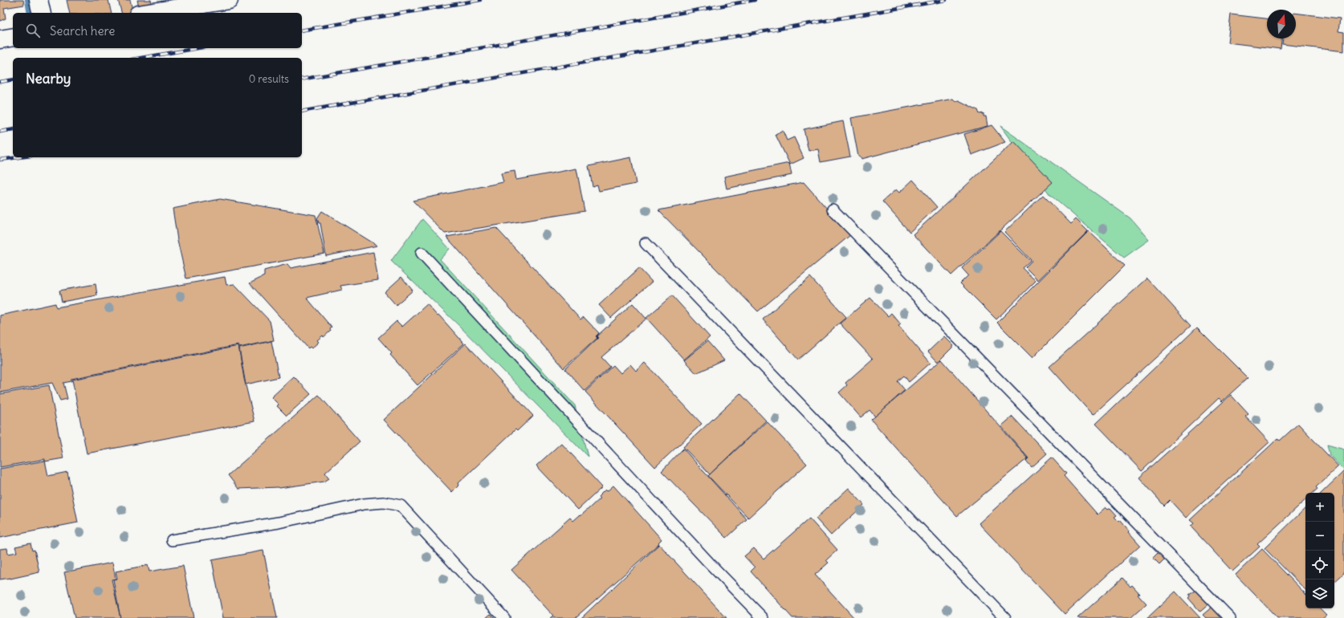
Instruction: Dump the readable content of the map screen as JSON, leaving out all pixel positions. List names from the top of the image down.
{
  "north": "top",
  "page": {
    "search": "Search here",
    "heading": ["Nearby", "0 results"],
    "map_buttons": ["+", "−"]
  }
}
